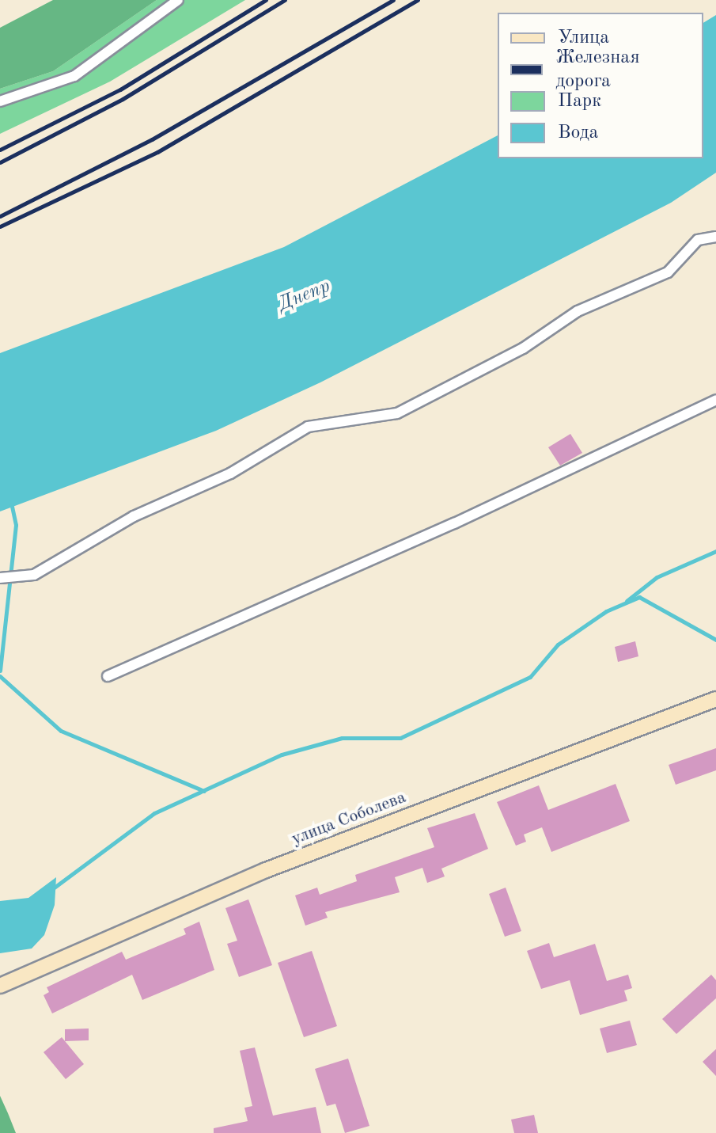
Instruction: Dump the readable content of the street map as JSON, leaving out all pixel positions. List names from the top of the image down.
{
  "streets": {
    "street": ["улица Соболева"]
  },
  "water": ["Днепр"],
  "legend": [
    "Улица",
    "Железная дорога",
    "Парк",
    "Вода"
  ]
}
